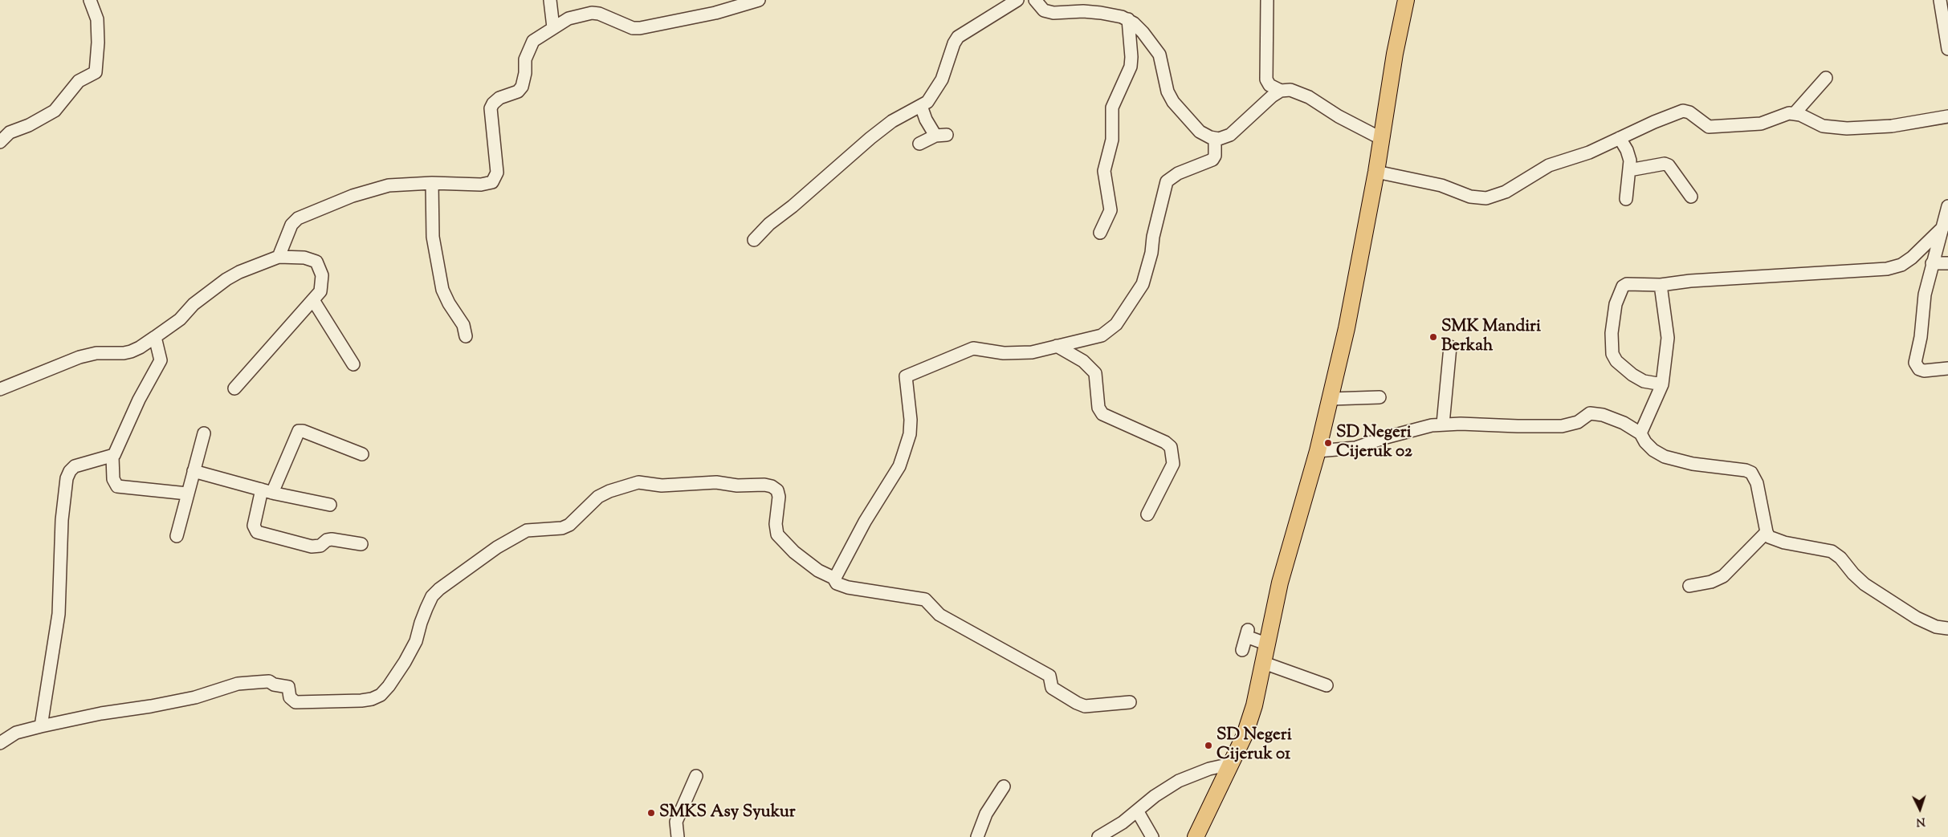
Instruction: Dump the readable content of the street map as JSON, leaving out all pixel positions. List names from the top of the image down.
{
  "places": [
    "SMK Mandiri Berkah",
    "SD Negeri Cijeruk 02",
    "SD Negeri Cijeruk 01",
    "SMKS Asy Syukur"
  ],
  "north": "bottom"
}
